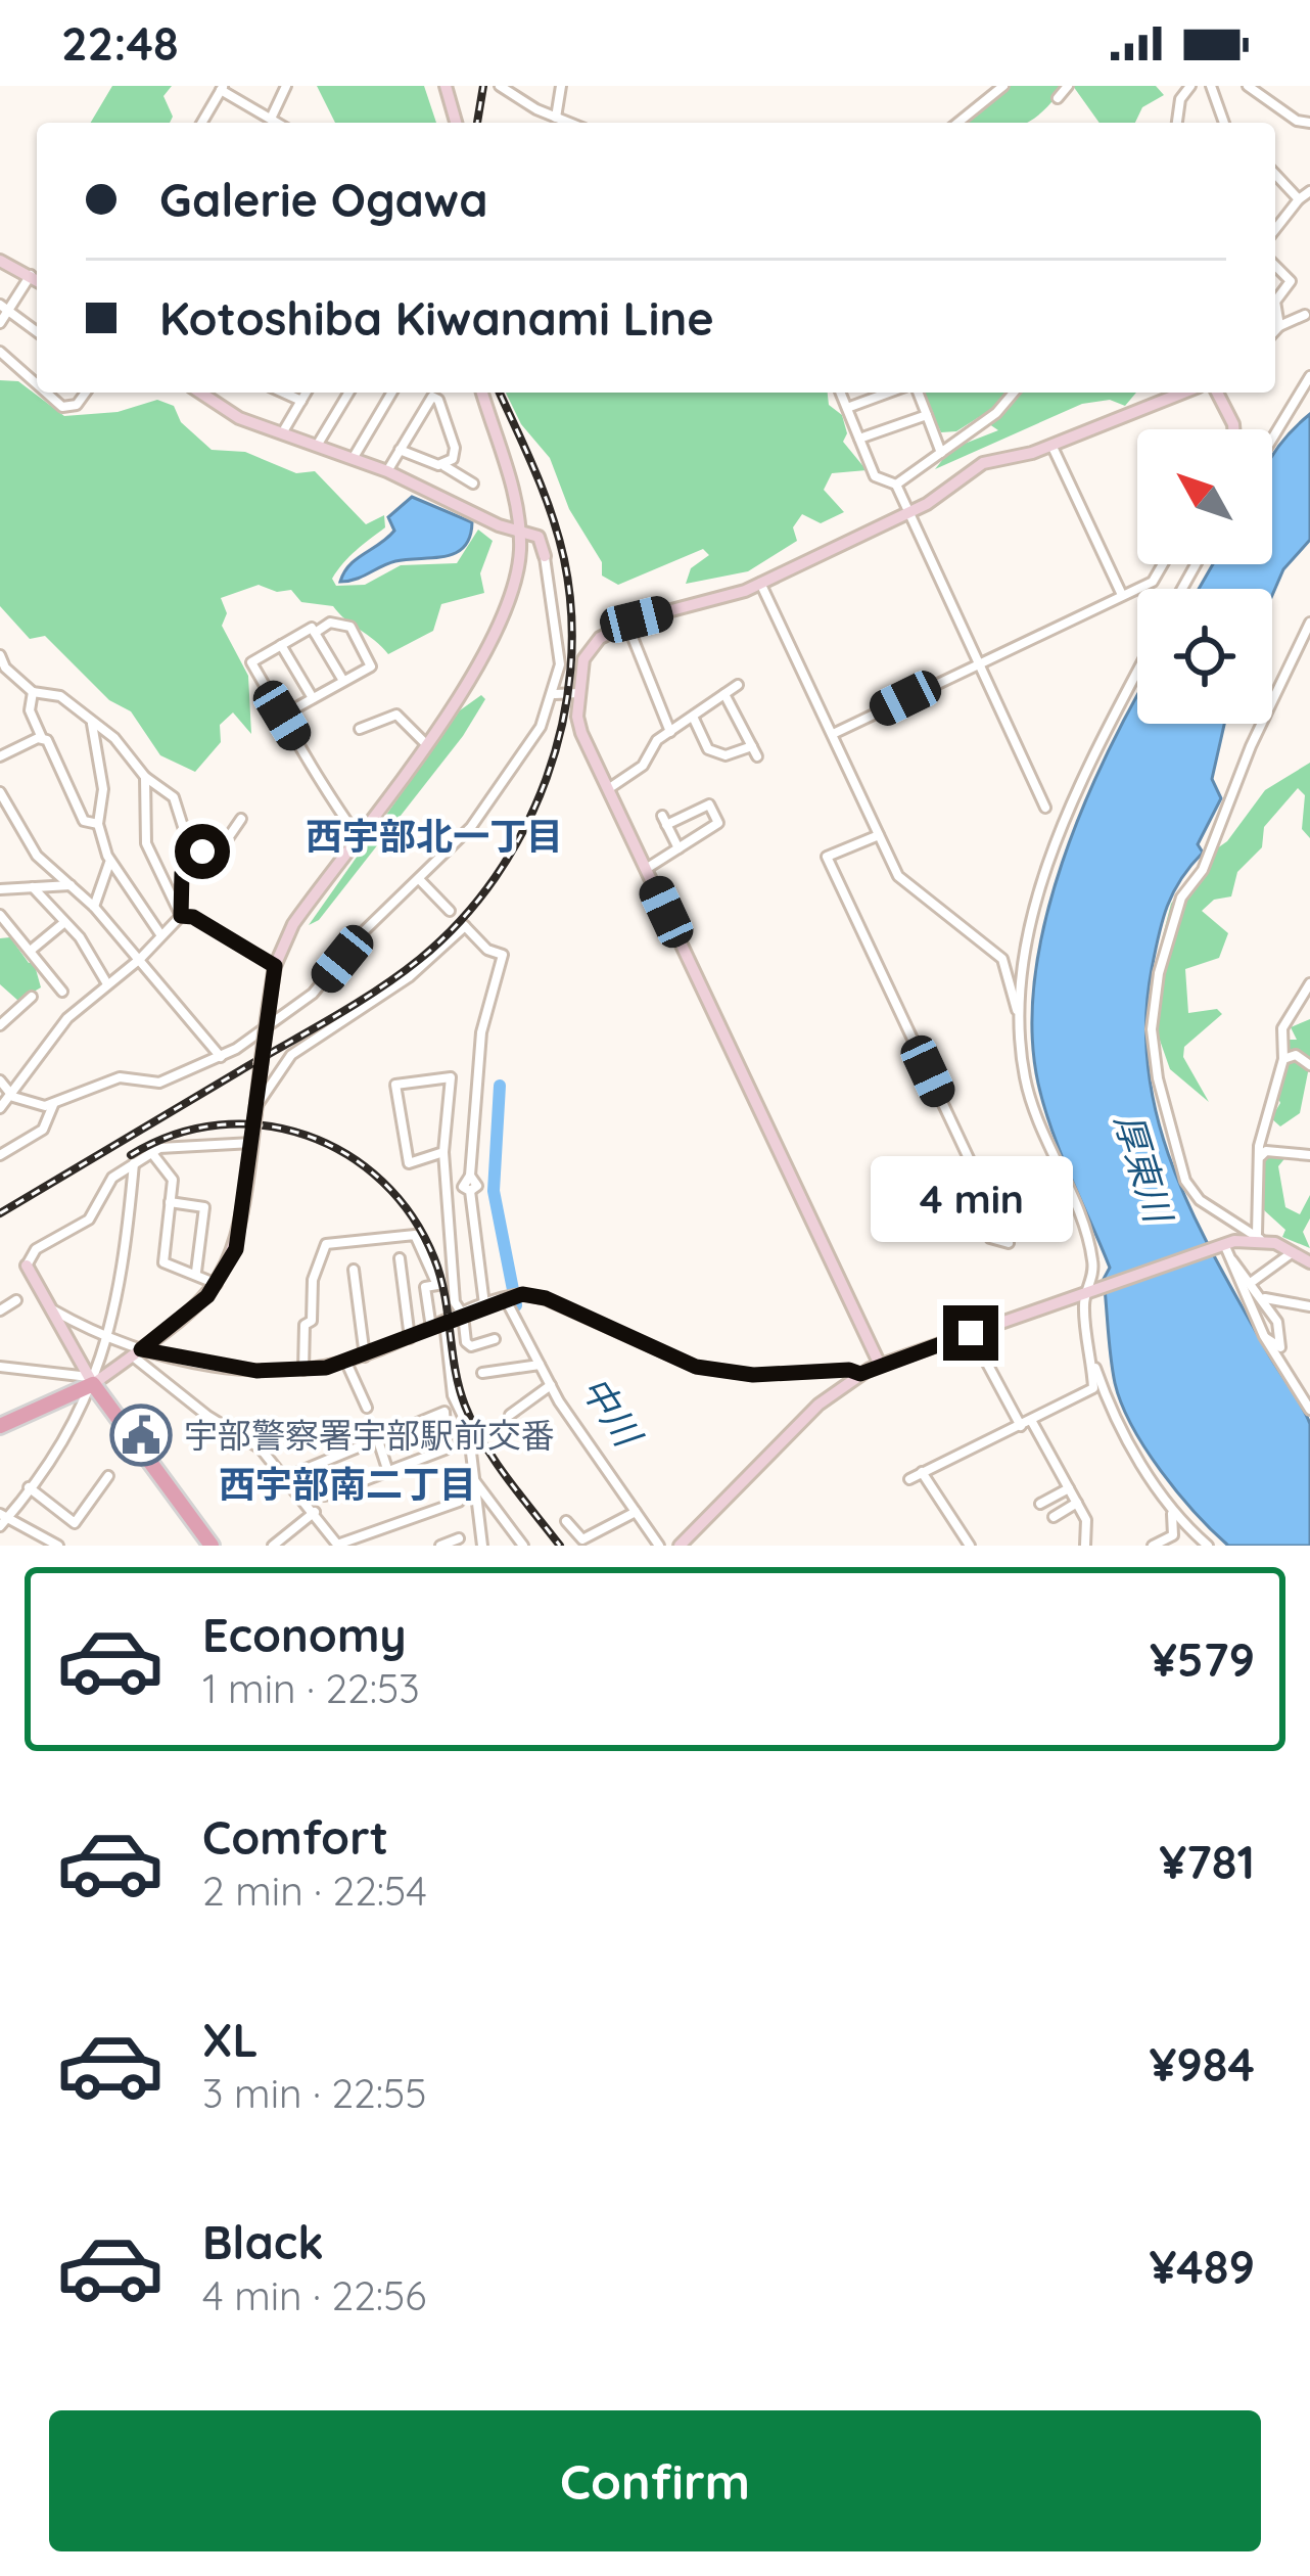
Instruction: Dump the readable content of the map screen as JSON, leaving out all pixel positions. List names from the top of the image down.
{
  "districts": ["西宇部北一丁目", "西宇部南二丁目"],
  "water": ["厚東川", "中川"],
  "places": {
    "public building": ["宇部警察署宇部駅前交番"]
  },
  "north": "top left",
  "page": {
    "status": "22:48",
    "banner": ["Galerie Ogawa", "Kotoshiba Kiwanami Line"],
    "bubble": "4 min",
    "list": [
      {
        "name": "Economy",
        "note": "1 min · 22:53",
        "value": "¥579"
      },
      {
        "name": "Comfort",
        "note": "2 min · 22:54",
        "value": "¥781"
      },
      {
        "name": "XL",
        "note": "3 min · 22:55",
        "value": "¥984"
      },
      {
        "name": "Black",
        "note": "4 min · 22:56",
        "value": "¥489"
      }
    ],
    "buttons": "Confirm"
  }
}
